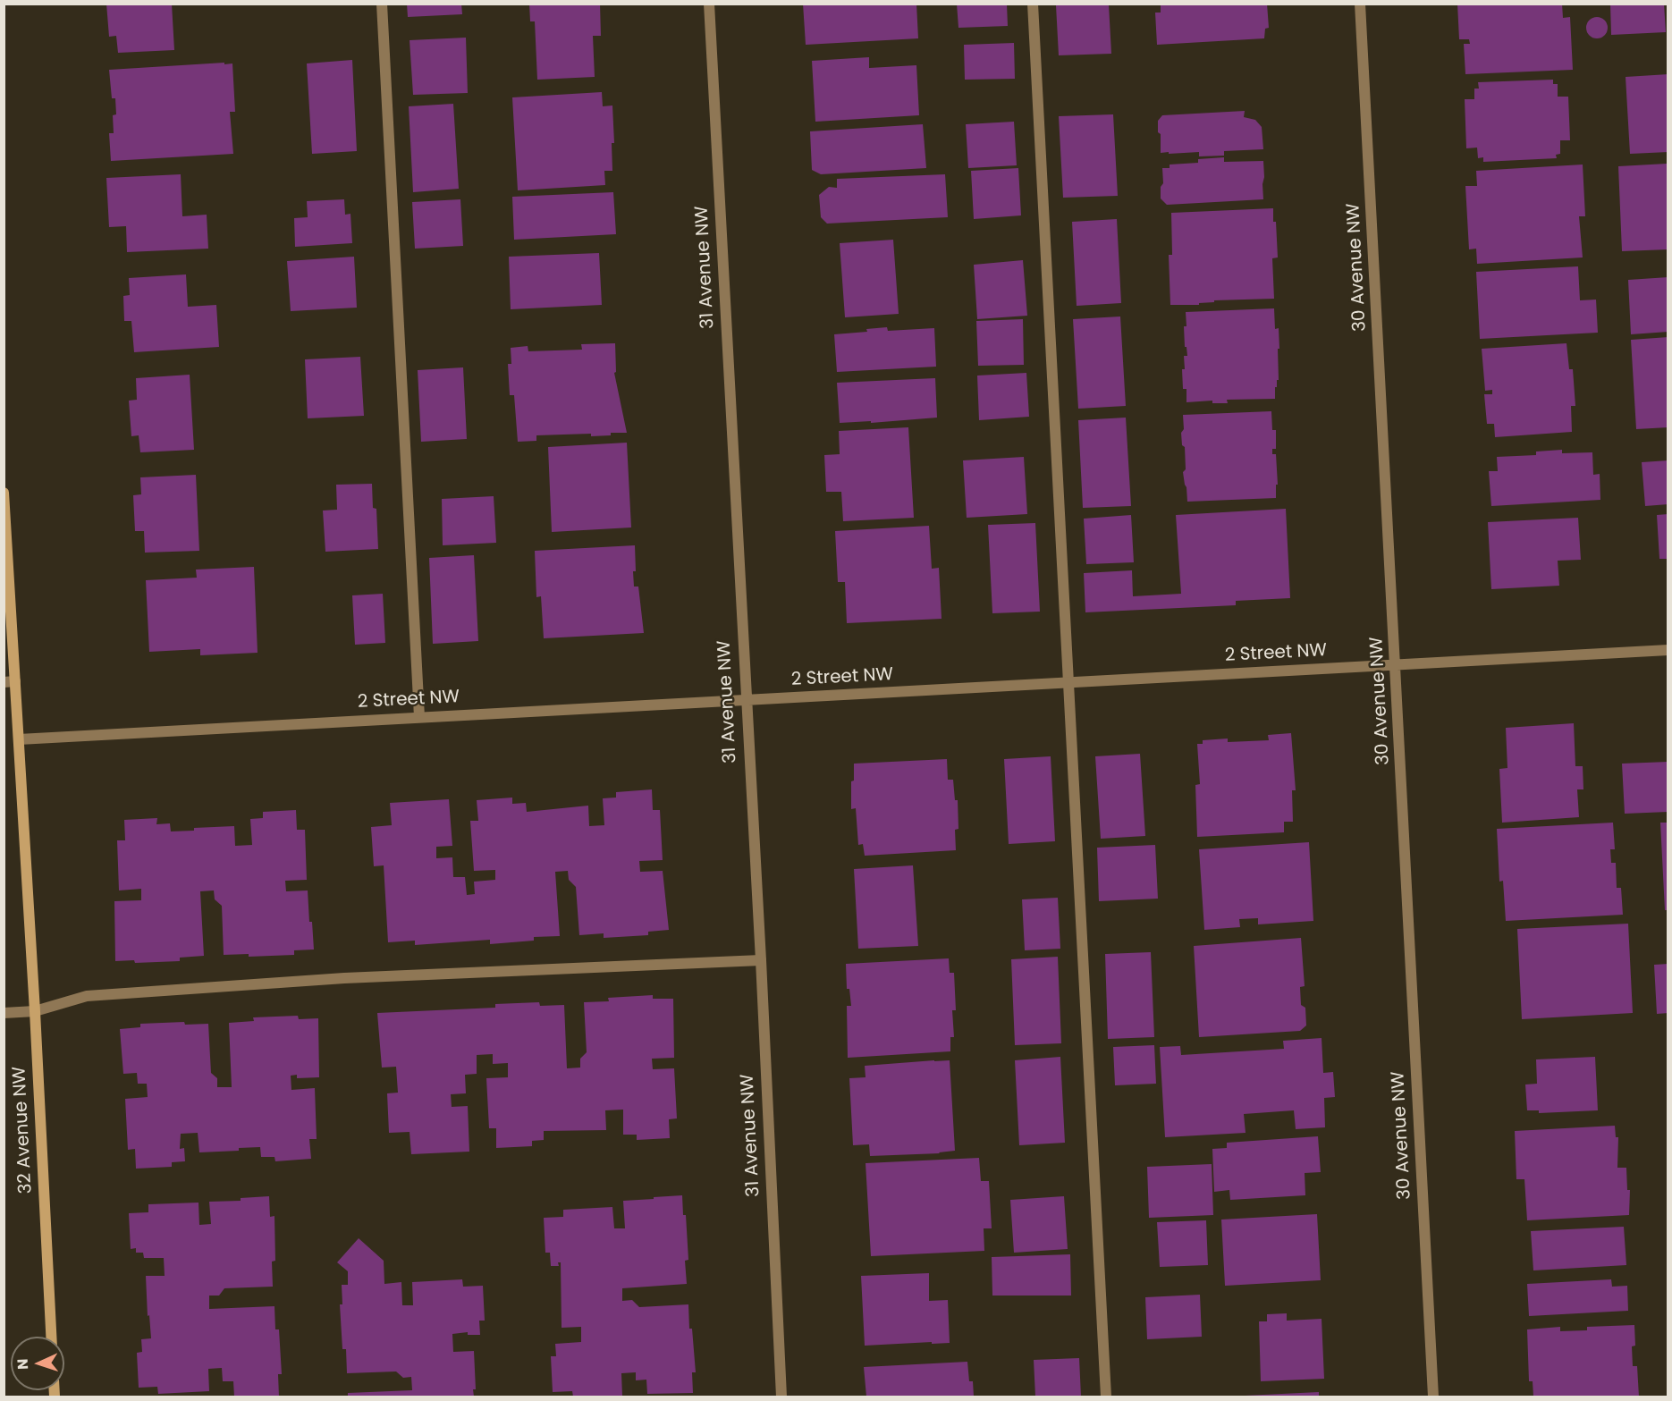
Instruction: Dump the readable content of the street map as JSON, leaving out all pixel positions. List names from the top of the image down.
{
  "streets": {
    "street": [
      "31 Avenue NW",
      "30 Avenue NW",
      "2 Street NW",
      "32 Avenue NW"
    ]
  },
  "crossings": [
    ["31 Avenue NW", "2 Street NW"],
    ["30 Avenue NW", "2 Street NW"],
    ["2 Street NW", "32 Avenue NW"]
  ],
  "north": "left"
}
